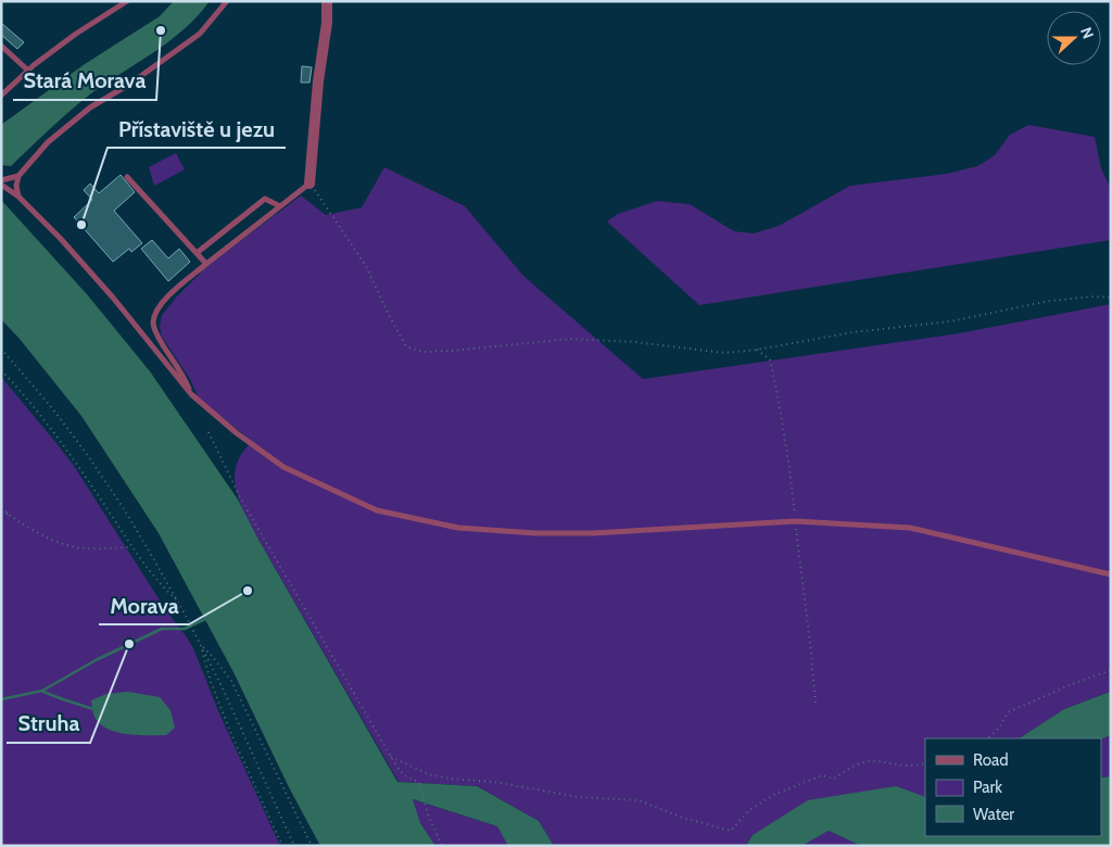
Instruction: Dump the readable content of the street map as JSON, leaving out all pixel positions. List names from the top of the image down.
{
  "places": [
    "Stará Morava",
    "Přístaviště u jezu",
    "Morava",
    "Struha"
  ],
  "legend": ["Road", "Park", "Water"],
  "north": "right"
}
